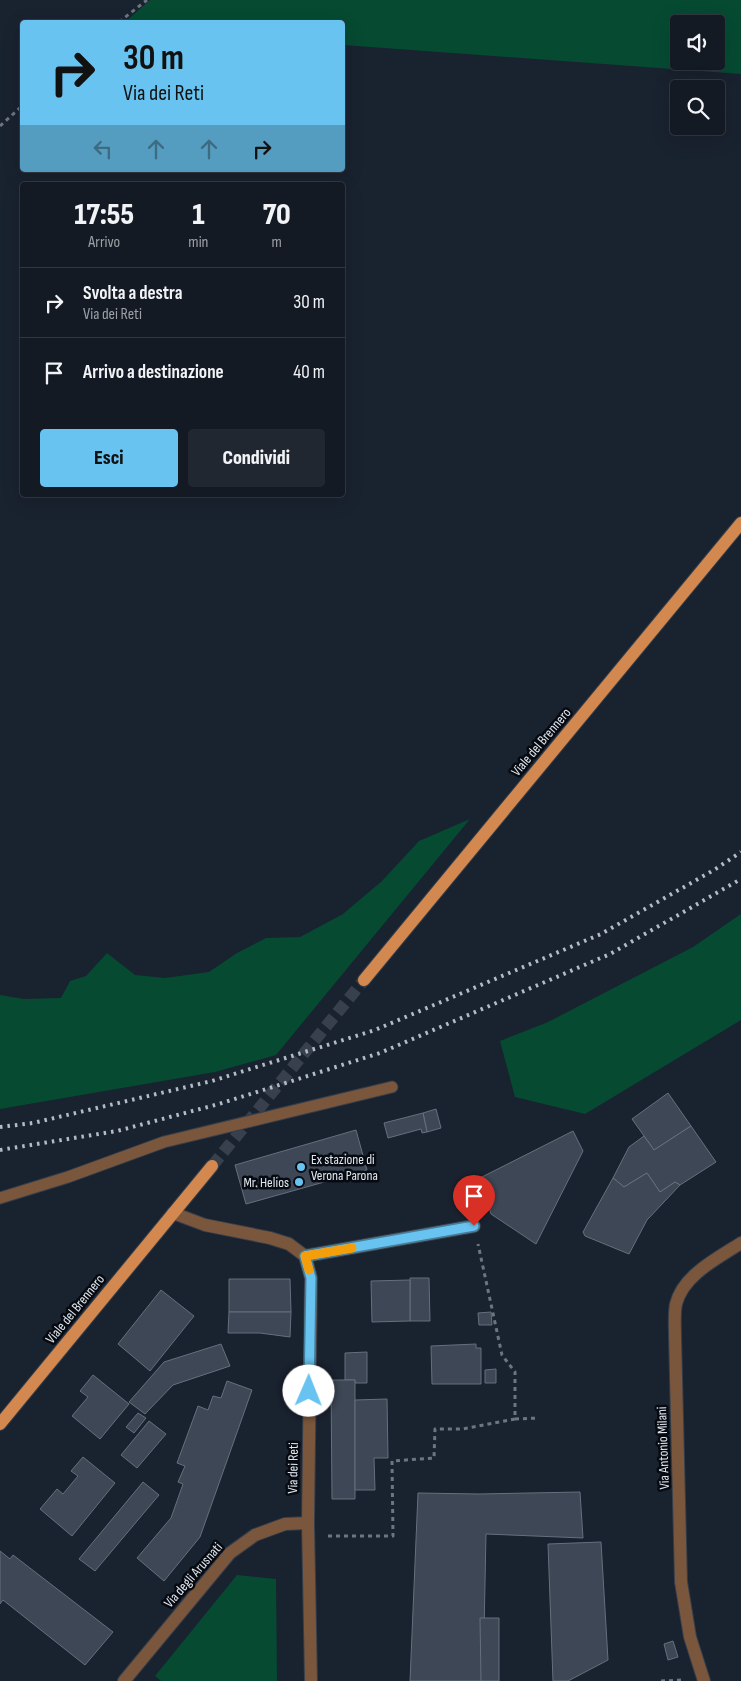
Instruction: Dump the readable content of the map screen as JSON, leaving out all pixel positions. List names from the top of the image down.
{
  "streets": {
    "main road": ["Viale del Brennero"],
    "street": ["Via Antonio Milani", "Via dei Reti", "Via degli Arusnati"]
  },
  "crossings": [
    ["Via dei Reti", "Via degli Arusnati"]
  ],
  "places": ["Ex stazione di Verona Parona", "Mr. Helios"],
  "page": {
    "turn": ["30 m", "Via dei Reti"],
    "eta": [
      "17:55",
      "Arrivo",
      "1",
      "min",
      "70",
      "m"
    ],
    "list": [
      {
        "name": "Svolta a destra",
        "note": "Via dei Reti",
        "value": "30 m"
      },
      {
        "name": "Arrivo a destinazione",
        "value": "40 m"
      }
    ],
    "buttons": ["Esci", "Condividi"]
  }
}
